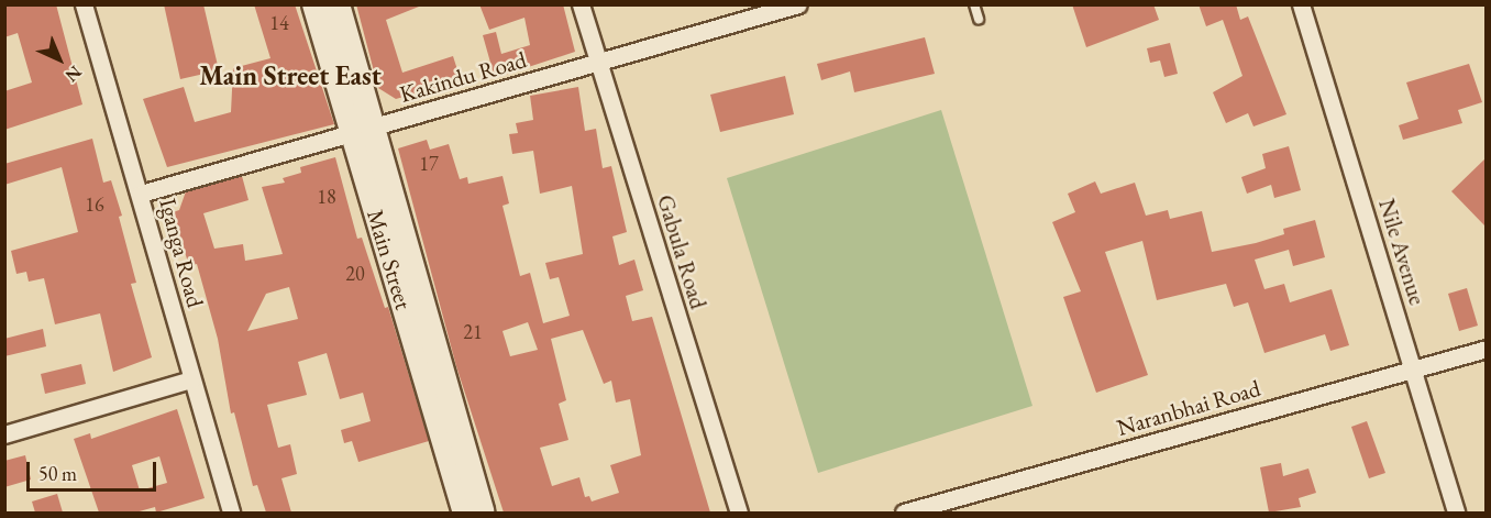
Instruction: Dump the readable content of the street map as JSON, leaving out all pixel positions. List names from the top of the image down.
{
  "streets": {
    "street": [
      "Kakindu Road",
      "Gabula Road",
      "Nile Avenue",
      "Iganga Road",
      "Main Street",
      "Naranbhai Road"
    ]
  },
  "crossings": [
    ["Kakindu Road", "Gabula Road"],
    ["Kakindu Road", "Iganga Road"],
    ["Kakindu Road", "Main Street"],
    ["Nile Avenue", "Naranbhai Road"]
  ],
  "districts": ["Main Street East"],
  "house_numbers": [
    "14",
    "17",
    "18",
    "16",
    "20",
    "21"
  ],
  "scale_bar": "50 m",
  "north": "bottom right"
}
